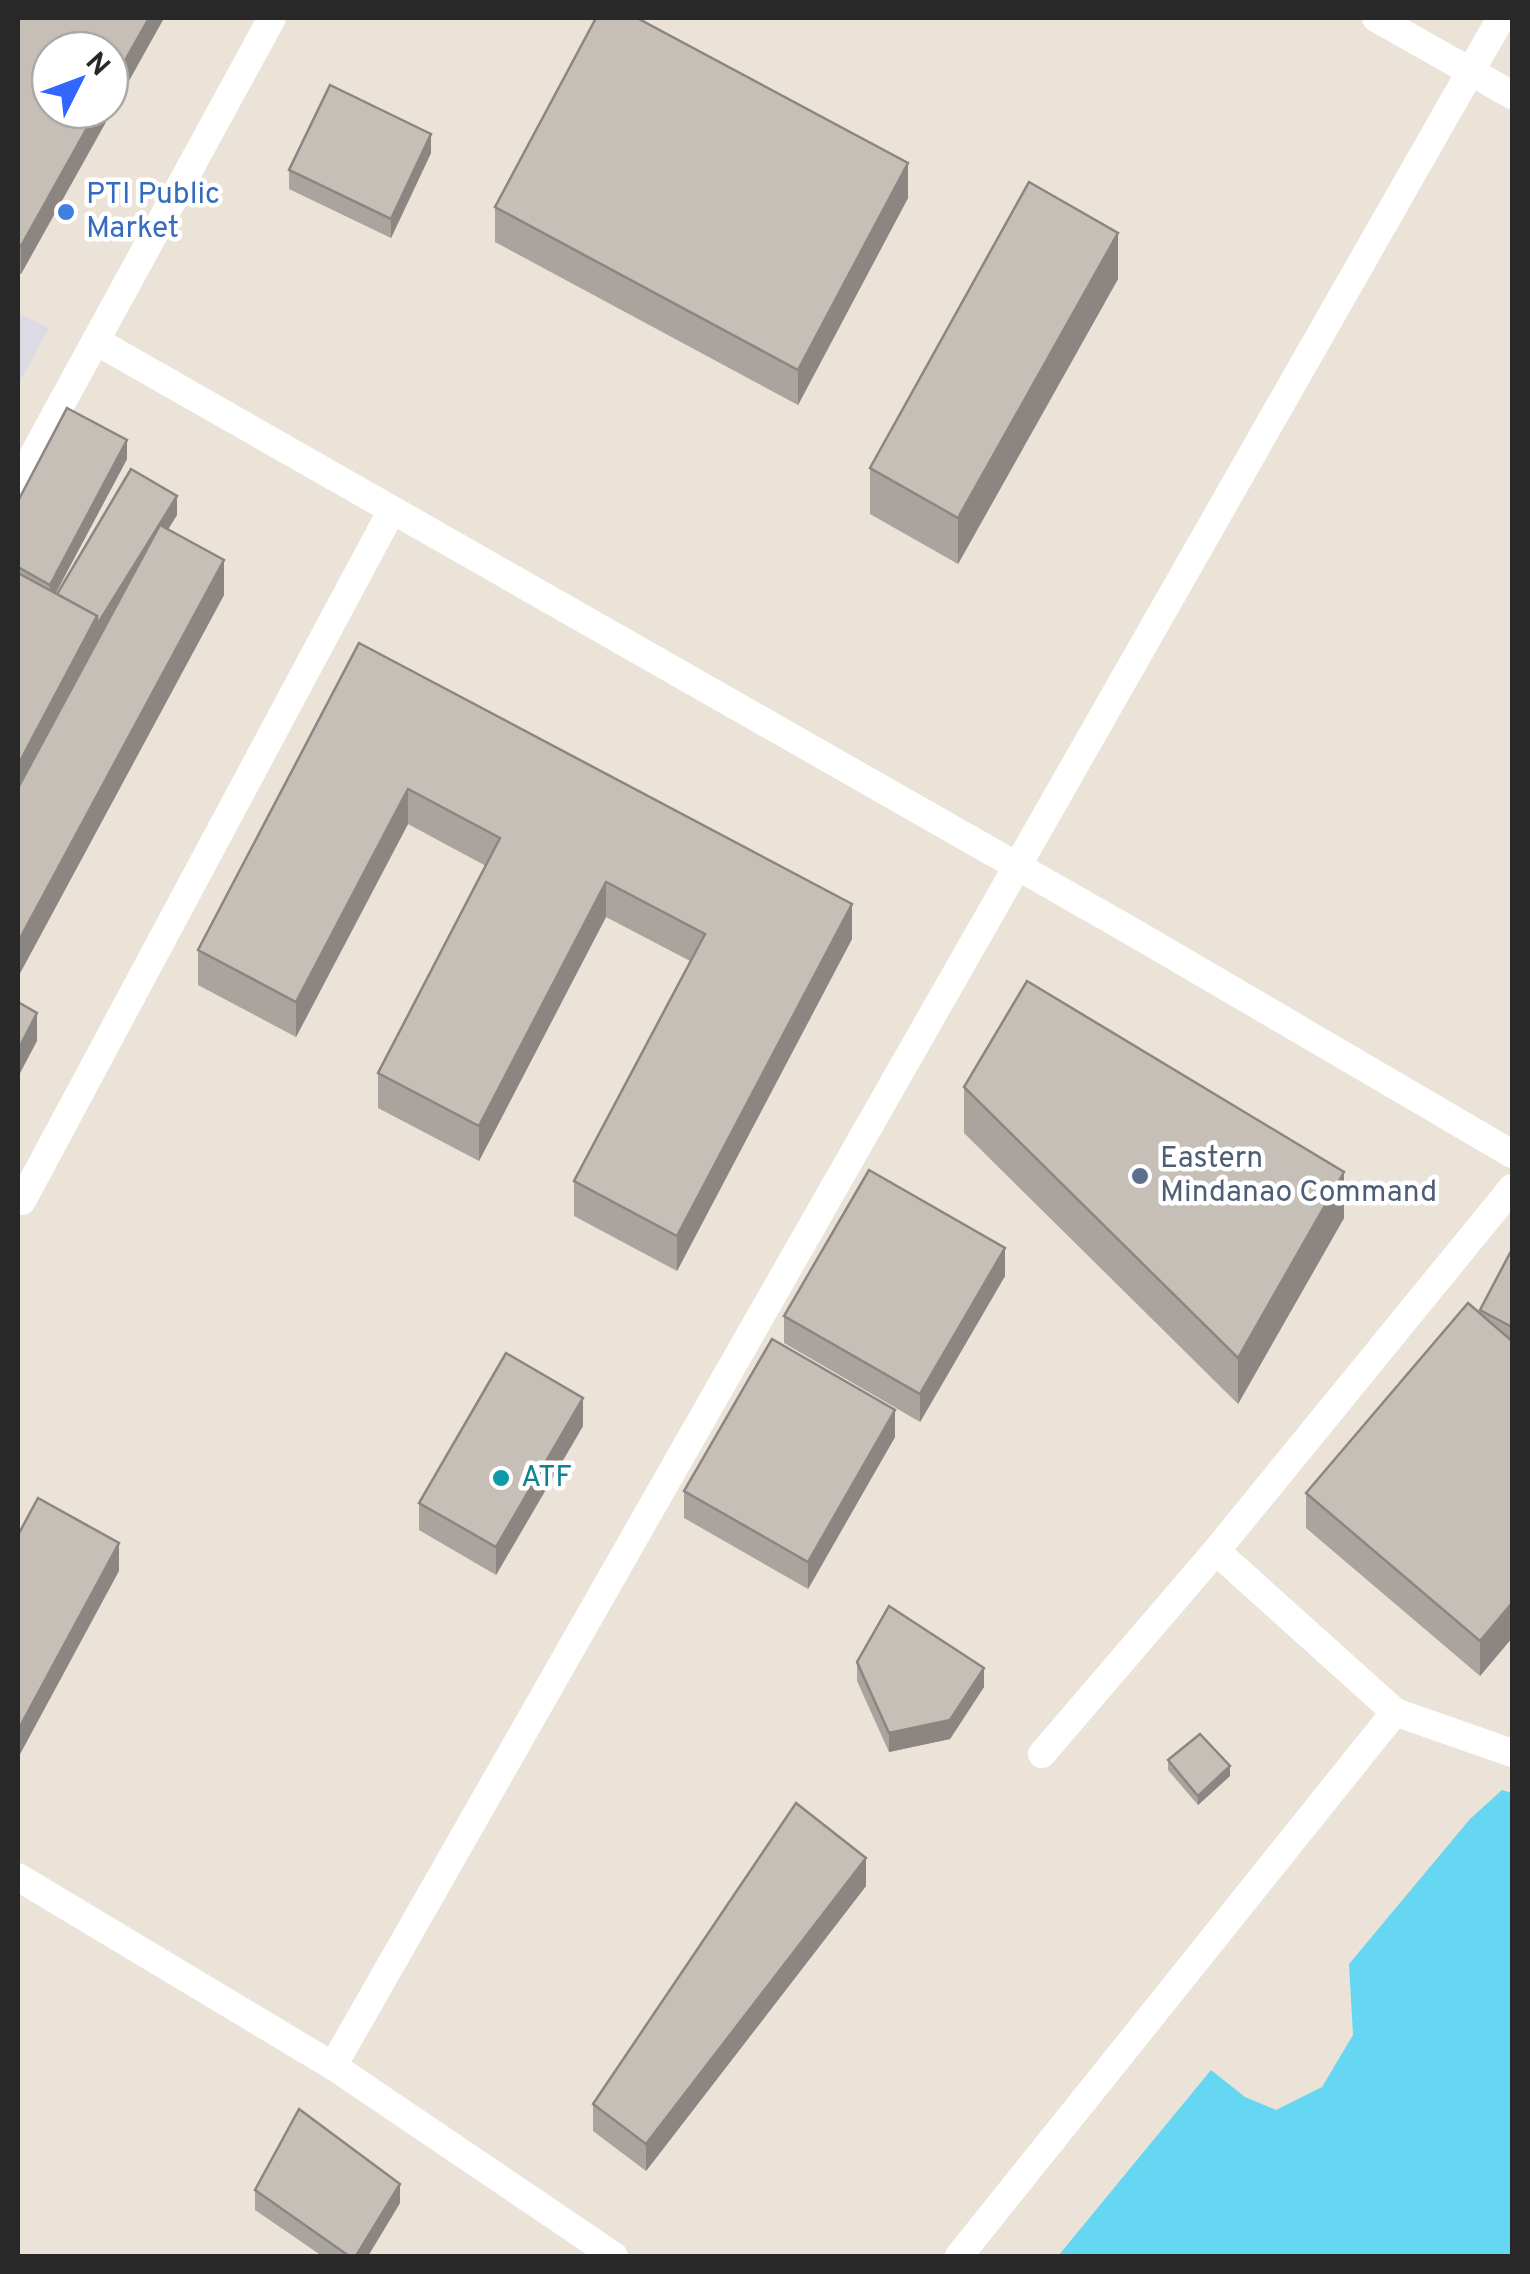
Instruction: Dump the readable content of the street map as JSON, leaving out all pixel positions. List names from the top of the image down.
{
  "places": ["PTI Public Market", "Eastern Mindanao Command", "ATF"],
  "north": "top right"
}
